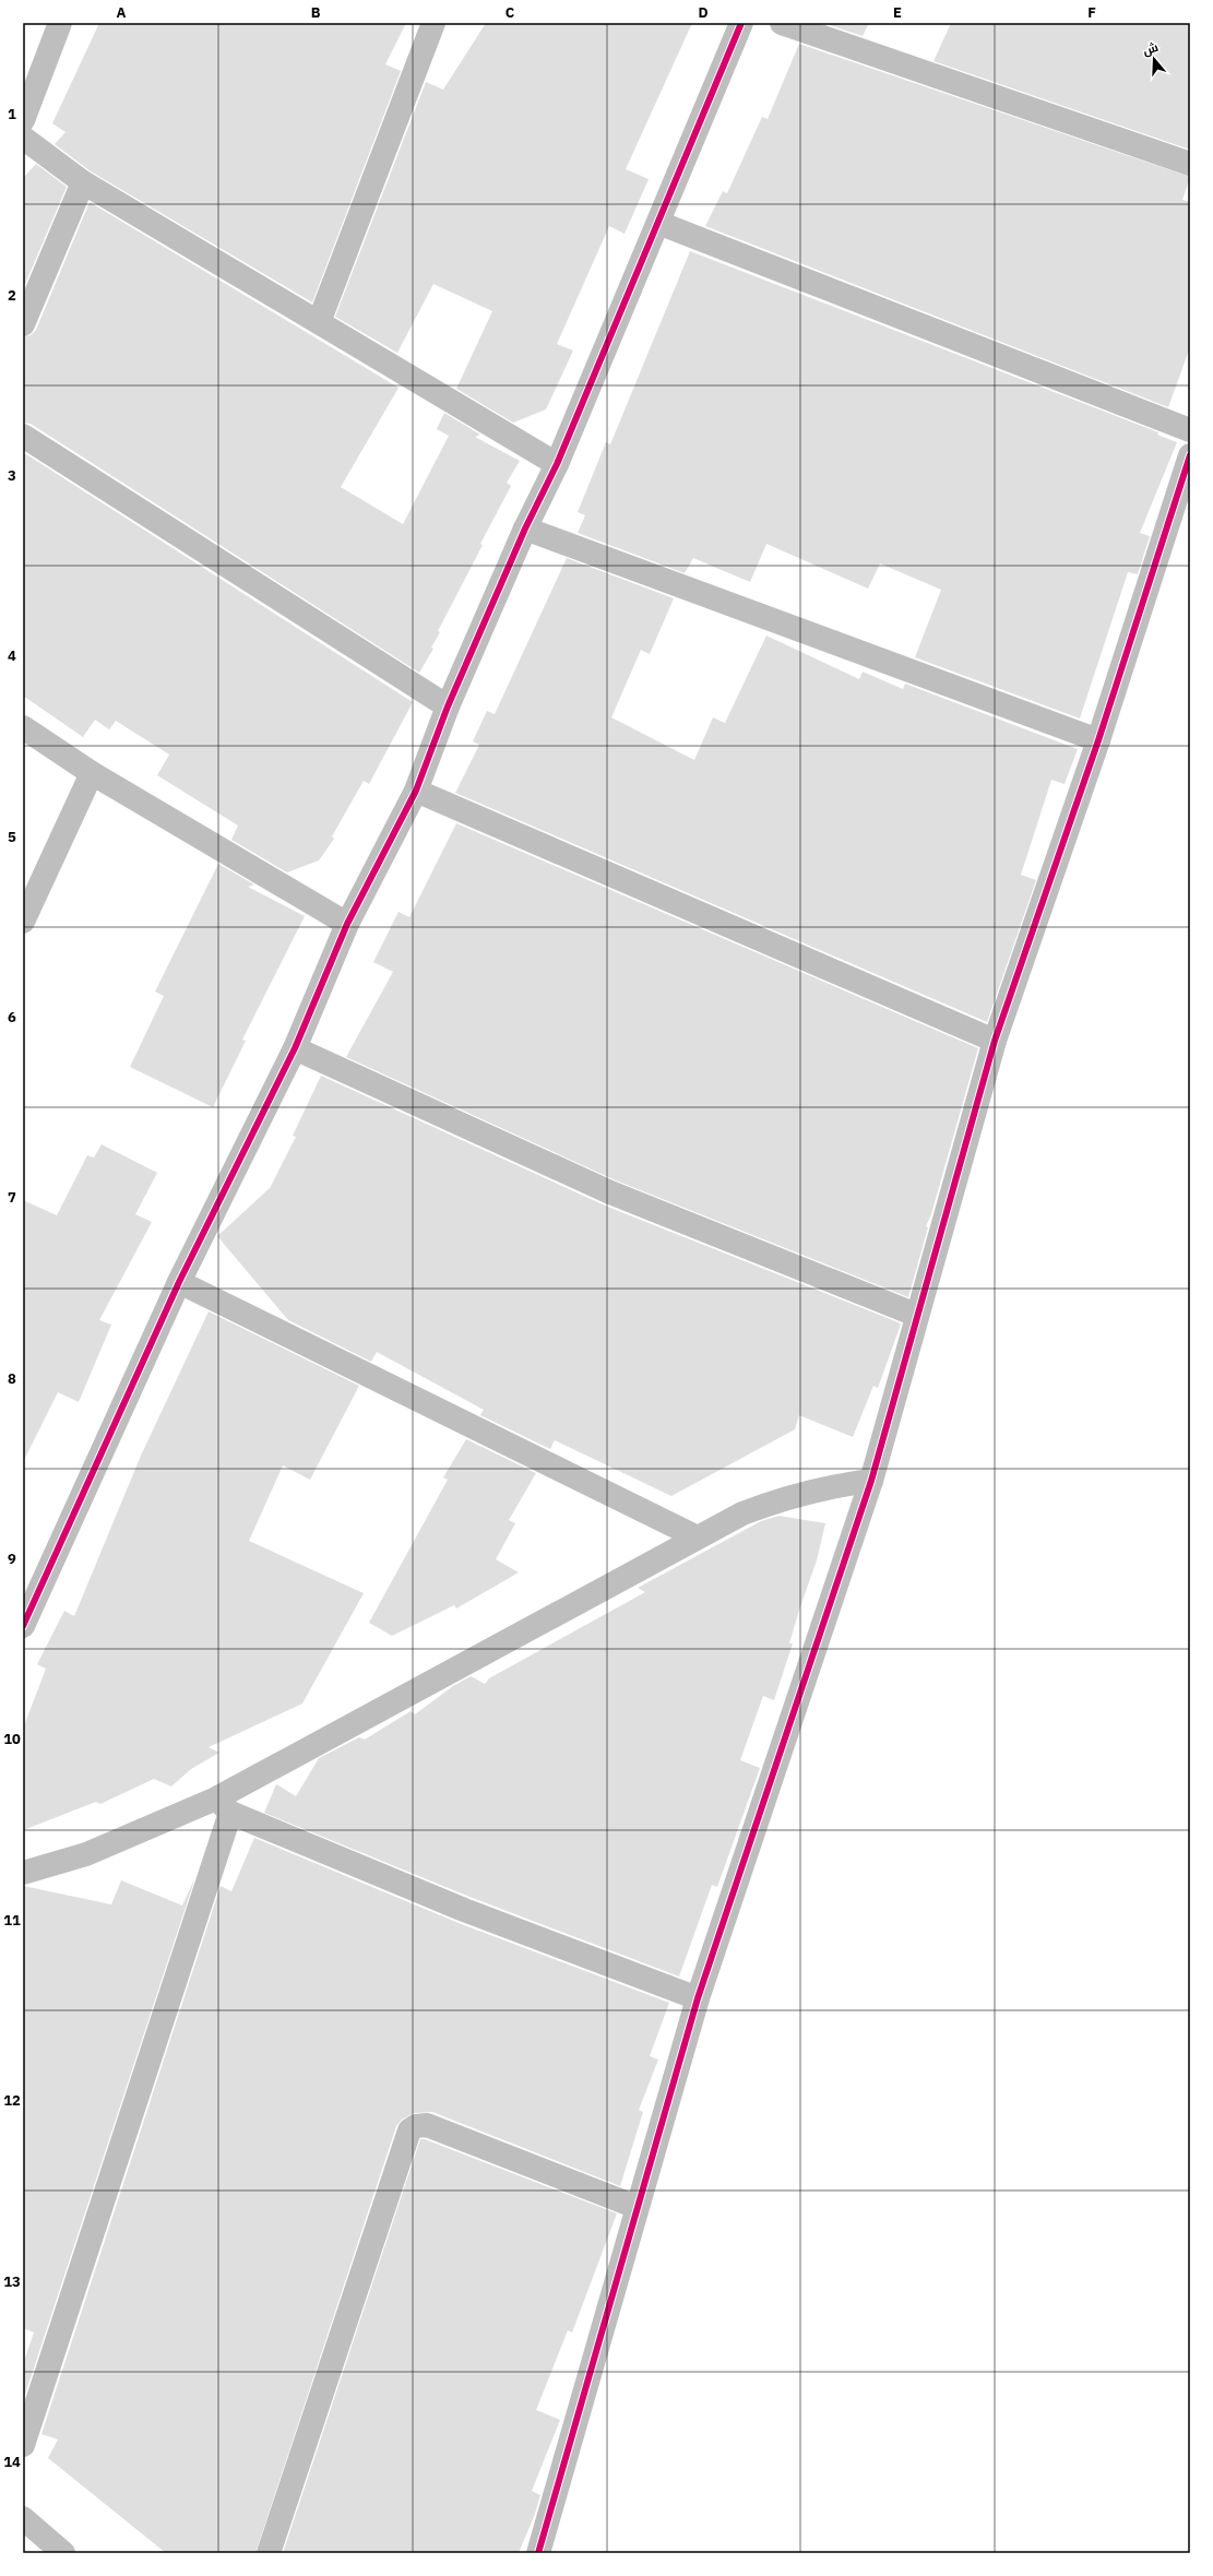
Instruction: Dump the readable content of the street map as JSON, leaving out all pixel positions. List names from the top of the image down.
{
  "north": "top",
  "grid": {
    "columns": [
      "A",
      "B",
      "C",
      "D",
      "E",
      "F"
    ],
    "rows": [
      "1",
      "2",
      "3",
      "4",
      "5",
      "6",
      "7",
      "8",
      "9",
      "10",
      "11",
      "12",
      "13",
      "14"
    ]
  }
}
